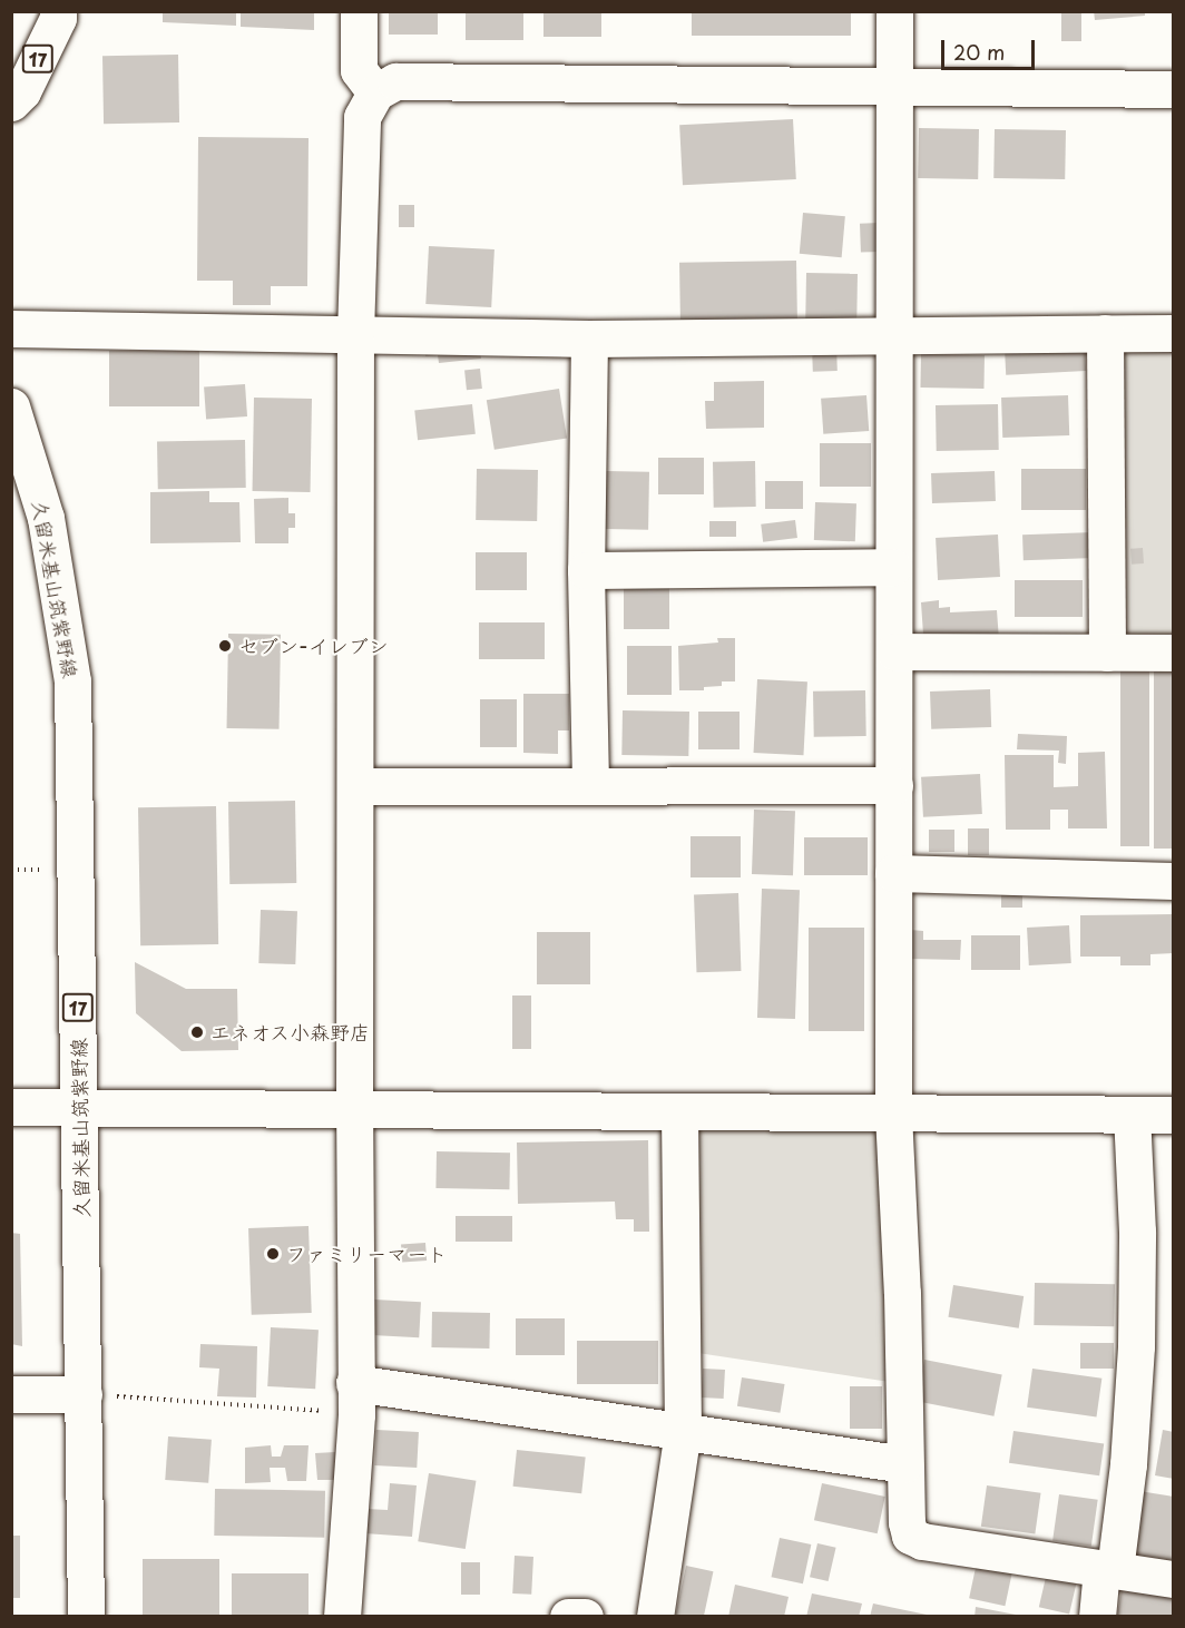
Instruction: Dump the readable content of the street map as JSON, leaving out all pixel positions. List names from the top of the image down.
{
  "streets": {
    "street": ["17", "久留米基山筑紫野線"]
  },
  "places": ["セブン-イレブン", "エネオス小森野店", "ファミリーマート"],
  "scale_bar": "20 m"
}
